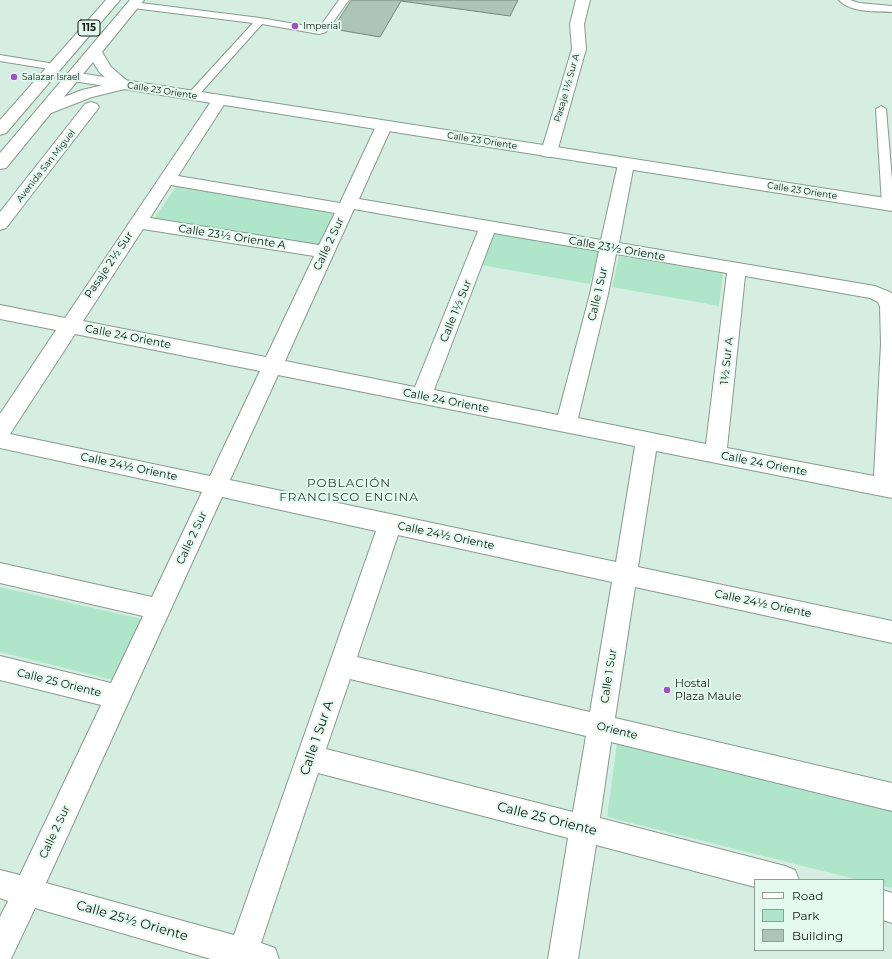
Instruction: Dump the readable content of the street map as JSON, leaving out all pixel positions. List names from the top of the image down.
{
  "streets": {
    "main road": [
      "115",
      "Pasaje 1½ Sur A",
      "Calle 23 Oriente",
      "Avenida San Miguel",
      "Calle 23½ Oriente A",
      "Calle 2 Sur",
      "Calle 23½ Oriente",
      "Pasaje 2½ Sur",
      "Calle 1 Sur",
      "Calle 1½ Sur",
      "Calle 24 Oriente",
      "1½ Sur A",
      "Calle 24½ Oriente",
      "Calle 25 Oriente",
      "Oriente",
      "Calle 1 Sur A",
      "Calle 25½ Oriente"
    ]
  },
  "crossings": [
    ["115", "Calle 23 Oriente"],
    ["Pasaje 1½ Sur A", "Calle 23 Oriente"],
    ["Calle 23 Oriente", "Calle 2 Sur"],
    ["Calle 23 Oriente", "Pasaje 2½ Sur"],
    ["Calle 23 Oriente", "Calle 1 Sur"],
    ["Calle 23½ Oriente A", "Calle 2 Sur"],
    ["Calle 23½ Oriente A", "Pasaje 2½ Sur"],
    ["Calle 2 Sur", "Calle 23½ Oriente"],
    ["Calle 2 Sur", "Calle 24 Oriente"],
    ["Calle 2 Sur", "Calle 24½ Oriente"],
    ["Calle 2 Sur", "Calle 25 Oriente"],
    ["Calle 2 Sur", "Calle 25½ Oriente"],
    ["Calle 23½ Oriente", "Calle 1 Sur"],
    ["Calle 23½ Oriente", "Calle 1½ Sur"],
    ["Calle 23½ Oriente", "1½ Sur A"],
    ["Pasaje 2½ Sur", "Calle 24 Oriente"],
    ["Calle 1 Sur", "Calle 24 Oriente"],
    ["Calle 1 Sur", "Calle 24½ Oriente"],
    ["Calle 1 Sur", "Calle 25 Oriente"],
    ["Calle 1 Sur", "Oriente"],
    ["Calle 1½ Sur", "Calle 24 Oriente"],
    ["Calle 24 Oriente", "1½ Sur A"],
    ["Calle 24½ Oriente", "Calle 1 Sur A"],
    ["Calle 25 Oriente", "Calle 1 Sur A"],
    ["Oriente", "Calle 1 Sur A"],
    ["Calle 1 Sur A", "Calle 25½ Oriente"]
  ],
  "districts": ["POBLACIÓN FRANCISCO ENCINA"],
  "places": ["Imperial", "Salazar Israel", "Hostal Plaza Maule"],
  "legend": ["Road", "Park", "Building"]
}
